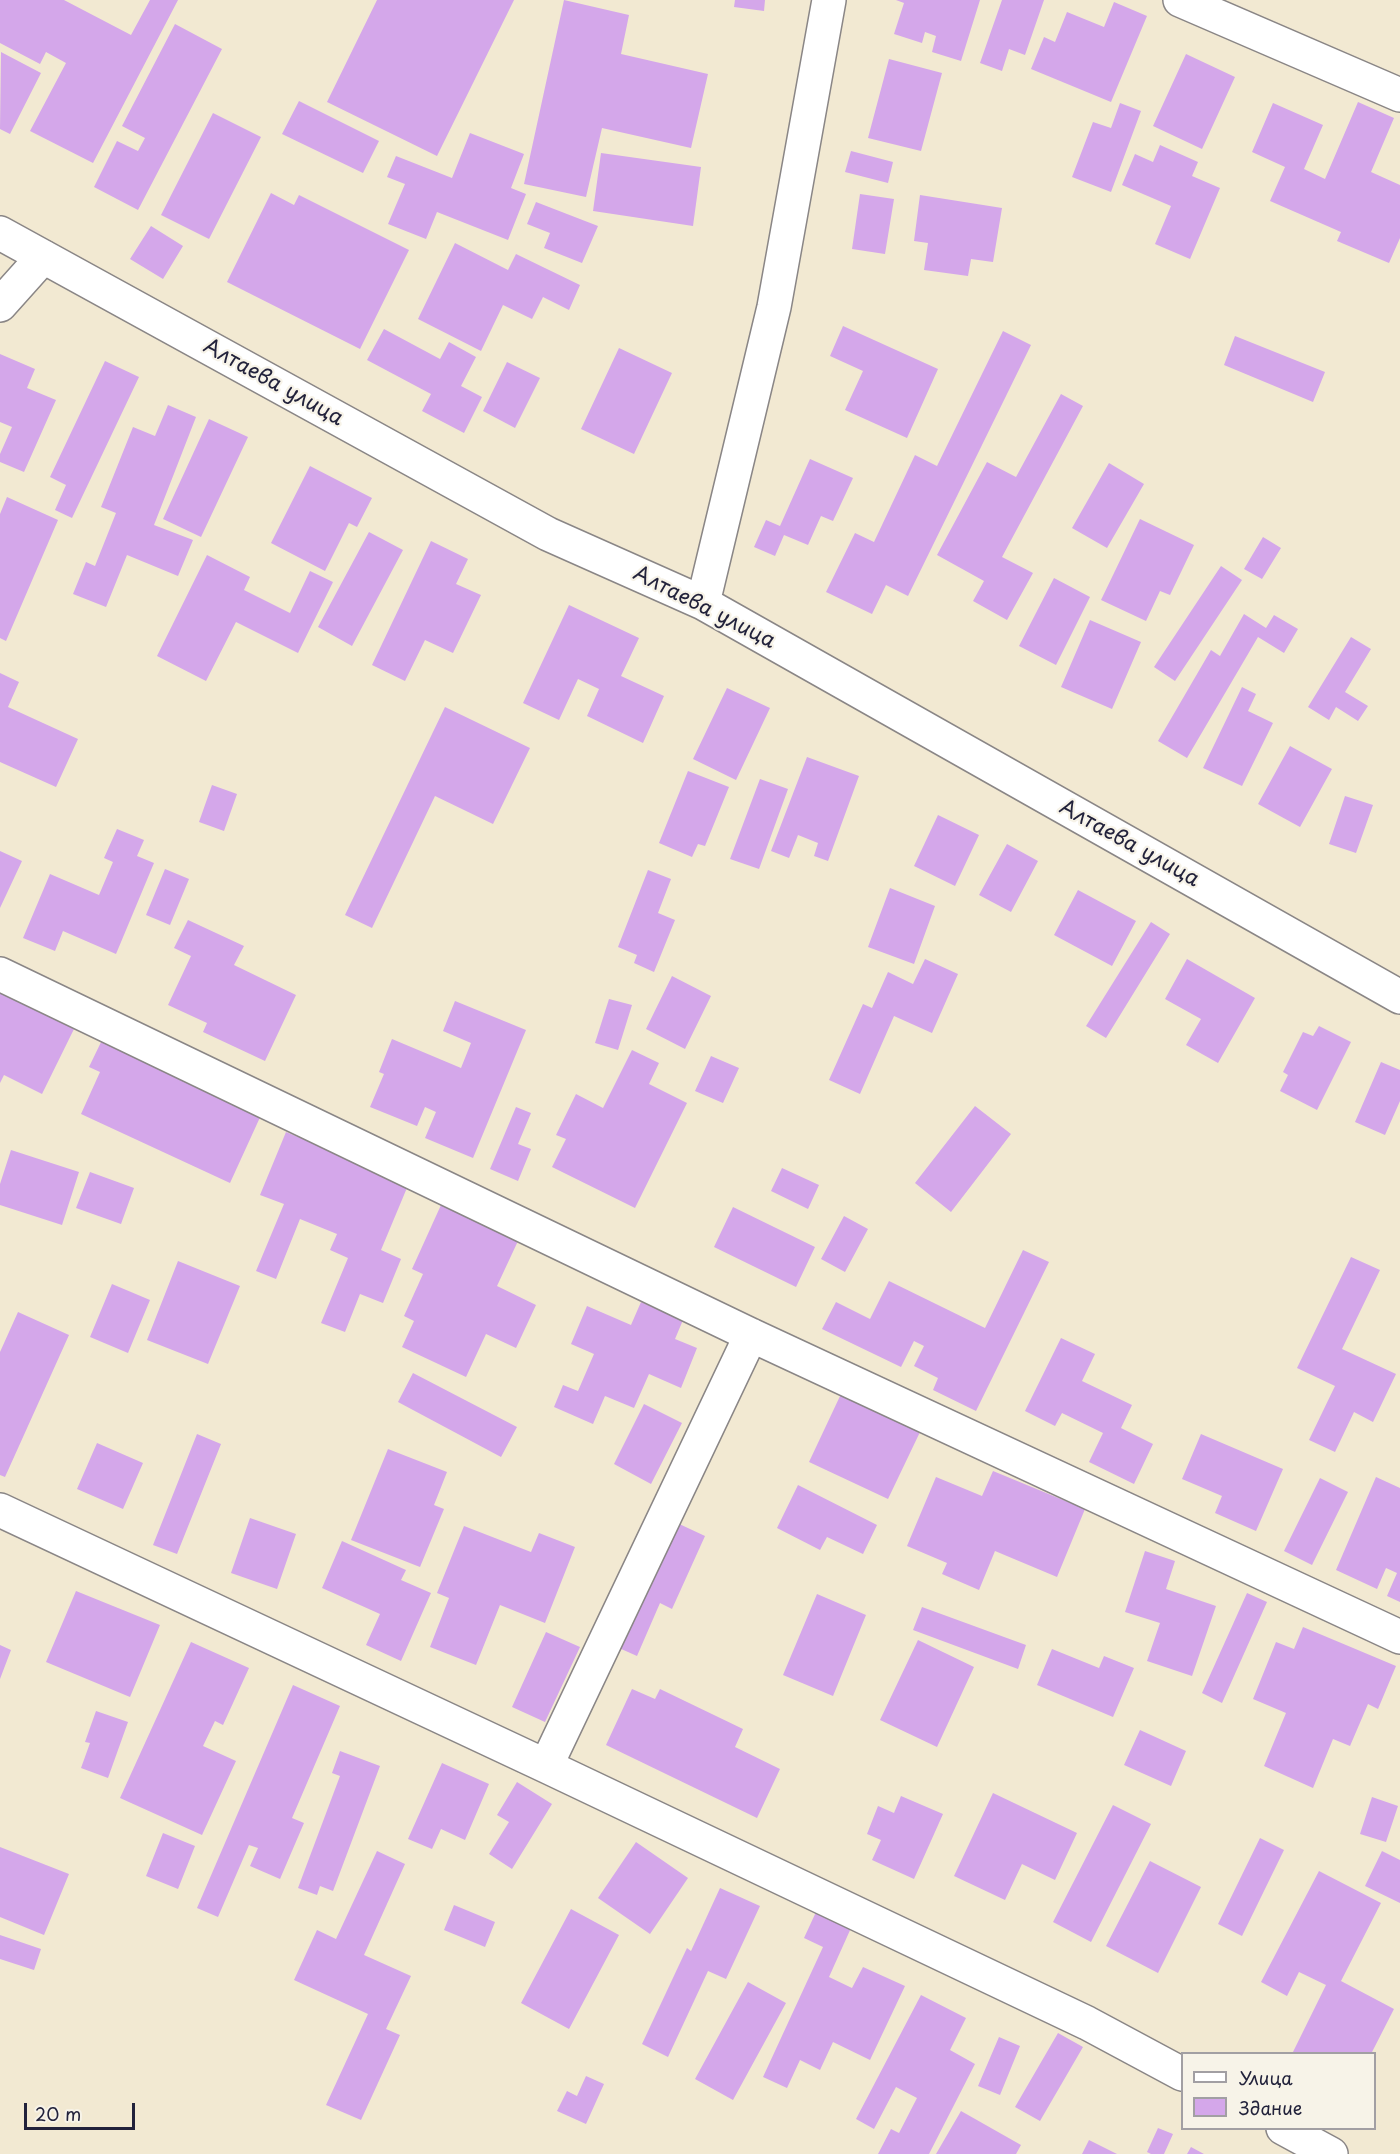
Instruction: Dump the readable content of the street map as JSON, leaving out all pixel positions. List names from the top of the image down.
{
  "streets": {
    "street": ["Алтаева улица"]
  },
  "legend": ["Улица", "Здание"],
  "scale_bar": "20 m"
}
